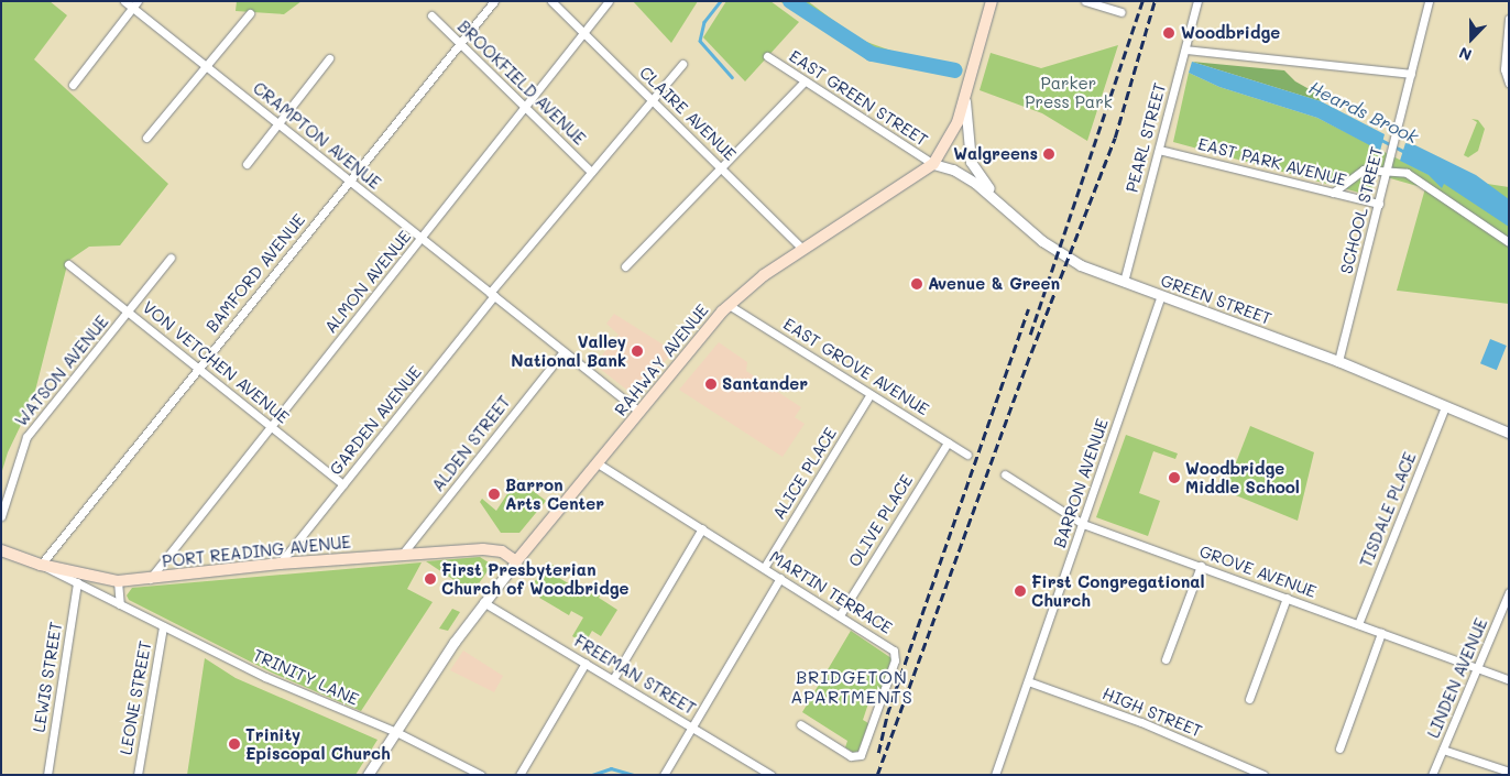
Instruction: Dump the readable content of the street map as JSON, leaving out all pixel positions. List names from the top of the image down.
{
  "streets": {
    "main road": ["RAHWAY AVENUE", "PORT READING AVENUE"],
    "street": [
      "BROOKFIELD AVENUE",
      "EAST GREEN STREET",
      "CLAIRE AVENUE",
      "CRAMPTON AVENUE",
      "PEARL STREET",
      "EAST PARK AVENUE",
      "SCHOOL STREET",
      "BAMFORD AVENUE",
      "ALMON AVENUE",
      "GREEN STREET",
      "VON VETCHEN AVENUE",
      "EAST GROVE AVENUE",
      "WATSON AVENUE",
      "GARDEN AVENUE",
      "ALDEN STREET",
      "ALICE PLACE",
      "BARRON AVENUE",
      "TISDALE PLACE",
      "OLIVE PLACE",
      "GROVE AVENUE",
      "MARTIN TERRACE",
      "FREEMAN STREET",
      "LEWIS STREET",
      "TRINITY LANE",
      "LINDEN AVENUE",
      "LEONE STREET",
      "HIGH STREET"
    ]
  },
  "crossings": [
    ["BROOKFIELD AVENUE", "BAMFORD AVENUE"],
    ["BROOKFIELD AVENUE", "ALMON AVENUE"],
    ["BROOKFIELD AVENUE", "GARDEN AVENUE"],
    ["EAST GREEN STREET", "GREEN STREET"],
    ["EAST GREEN STREET", "RAHWAY AVENUE"],
    ["CLAIRE AVENUE", "ALMON AVENUE"],
    ["CLAIRE AVENUE", "RAHWAY AVENUE"],
    ["CLAIRE AVENUE", "GARDEN AVENUE"],
    ["CRAMPTON AVENUE", "BAMFORD AVENUE"],
    ["CRAMPTON AVENUE", "ALMON AVENUE"],
    ["CRAMPTON AVENUE", "RAHWAY AVENUE"],
    ["CRAMPTON AVENUE", "GARDEN AVENUE"],
    ["CRAMPTON AVENUE", "ALDEN STREET"],
    ["PEARL STREET", "EAST PARK AVENUE"],
    ["PEARL STREET", "GREEN STREET"],
    ["EAST PARK AVENUE", "SCHOOL STREET"],
    ["SCHOOL STREET", "GREEN STREET"],
    ["BAMFORD AVENUE", "VON VETCHEN AVENUE"],
    ["BAMFORD AVENUE", "PORT READING AVENUE"],
    ["BAMFORD AVENUE", "TRINITY LANE"],
    ["ALMON AVENUE", "VON VETCHEN AVENUE"],
    ["ALMON AVENUE", "PORT READING AVENUE"],
    ["GREEN STREET", "RAHWAY AVENUE"],
    ["GREEN STREET", "BARRON AVENUE"],
    ["GREEN STREET", "TISDALE PLACE"],
    ["RAHWAY AVENUE", "EAST GROVE AVENUE"],
    ["RAHWAY AVENUE", "PORT READING AVENUE"],
    ["RAHWAY AVENUE", "MARTIN TERRACE"],
    ["RAHWAY AVENUE", "FREEMAN STREET"],
    ["RAHWAY AVENUE", "TRINITY LANE"],
    ["VON VETCHEN AVENUE", "WATSON AVENUE"],
    ["VON VETCHEN AVENUE", "GARDEN AVENUE"],
    ["EAST GROVE AVENUE", "ALICE PLACE"],
    ["EAST GROVE AVENUE", "OLIVE PLACE"],
    ["GARDEN AVENUE", "PORT READING AVENUE"],
    ["ALDEN STREET", "PORT READING AVENUE"],
    ["ALICE PLACE", "MARTIN TERRACE"],
    ["BARRON AVENUE", "GROVE AVENUE"],
    ["BARRON AVENUE", "HIGH STREET"],
    ["TISDALE PLACE", "GROVE AVENUE"],
    ["OLIVE PLACE", "MARTIN TERRACE"],
    ["PORT READING AVENUE", "TRINITY LANE"],
    ["GROVE AVENUE", "LINDEN AVENUE"],
    ["LEWIS STREET", "TRINITY LANE"],
    ["TRINITY LANE", "LEONE STREET"]
  ],
  "districts": ["BRIDGETON APARTMENTS"],
  "water": ["Heards Brook"],
  "parks": ["Parker Press Park"],
  "places": [
    "Woodbridge",
    "Walgreens",
    "Avenue & Green",
    "Valley National Bank",
    "Santander",
    "Woodbridge Middle School",
    "Barron Arts Center",
    "First Presbyterian Church of Woodbridge",
    "First Congregational Church",
    "Trinity Episcopal Church"
  ],
  "north": "bottom"
}
